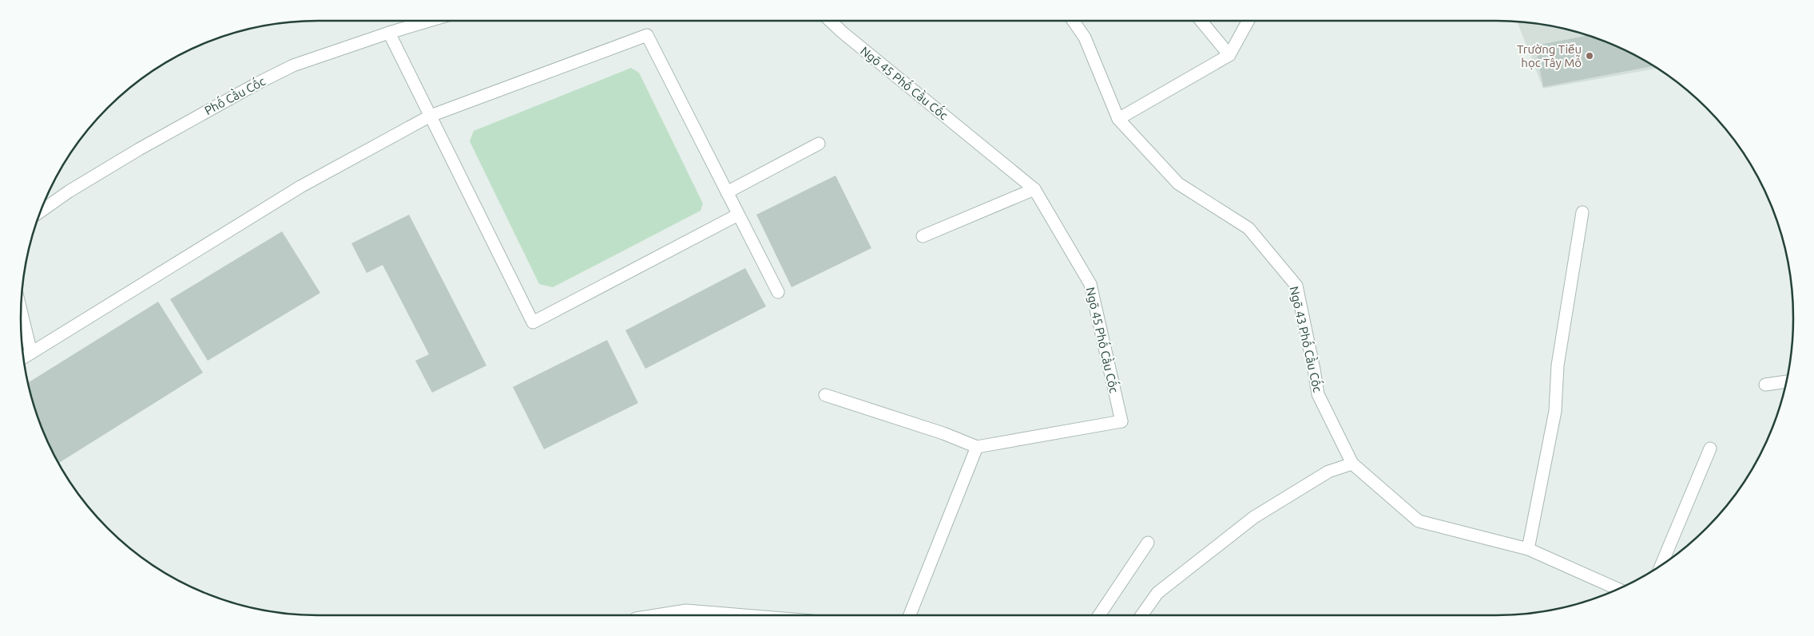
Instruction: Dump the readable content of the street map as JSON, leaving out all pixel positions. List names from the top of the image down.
{
  "streets": {
    "street": ["Ngõ 45 Phố Cầu Cốc", "Phố Cầu Cốc", "Ngõ 43 Phố Cầu Cốc"]
  },
  "places": ["Trường Tiểu học Tây Mỗ"]
}
